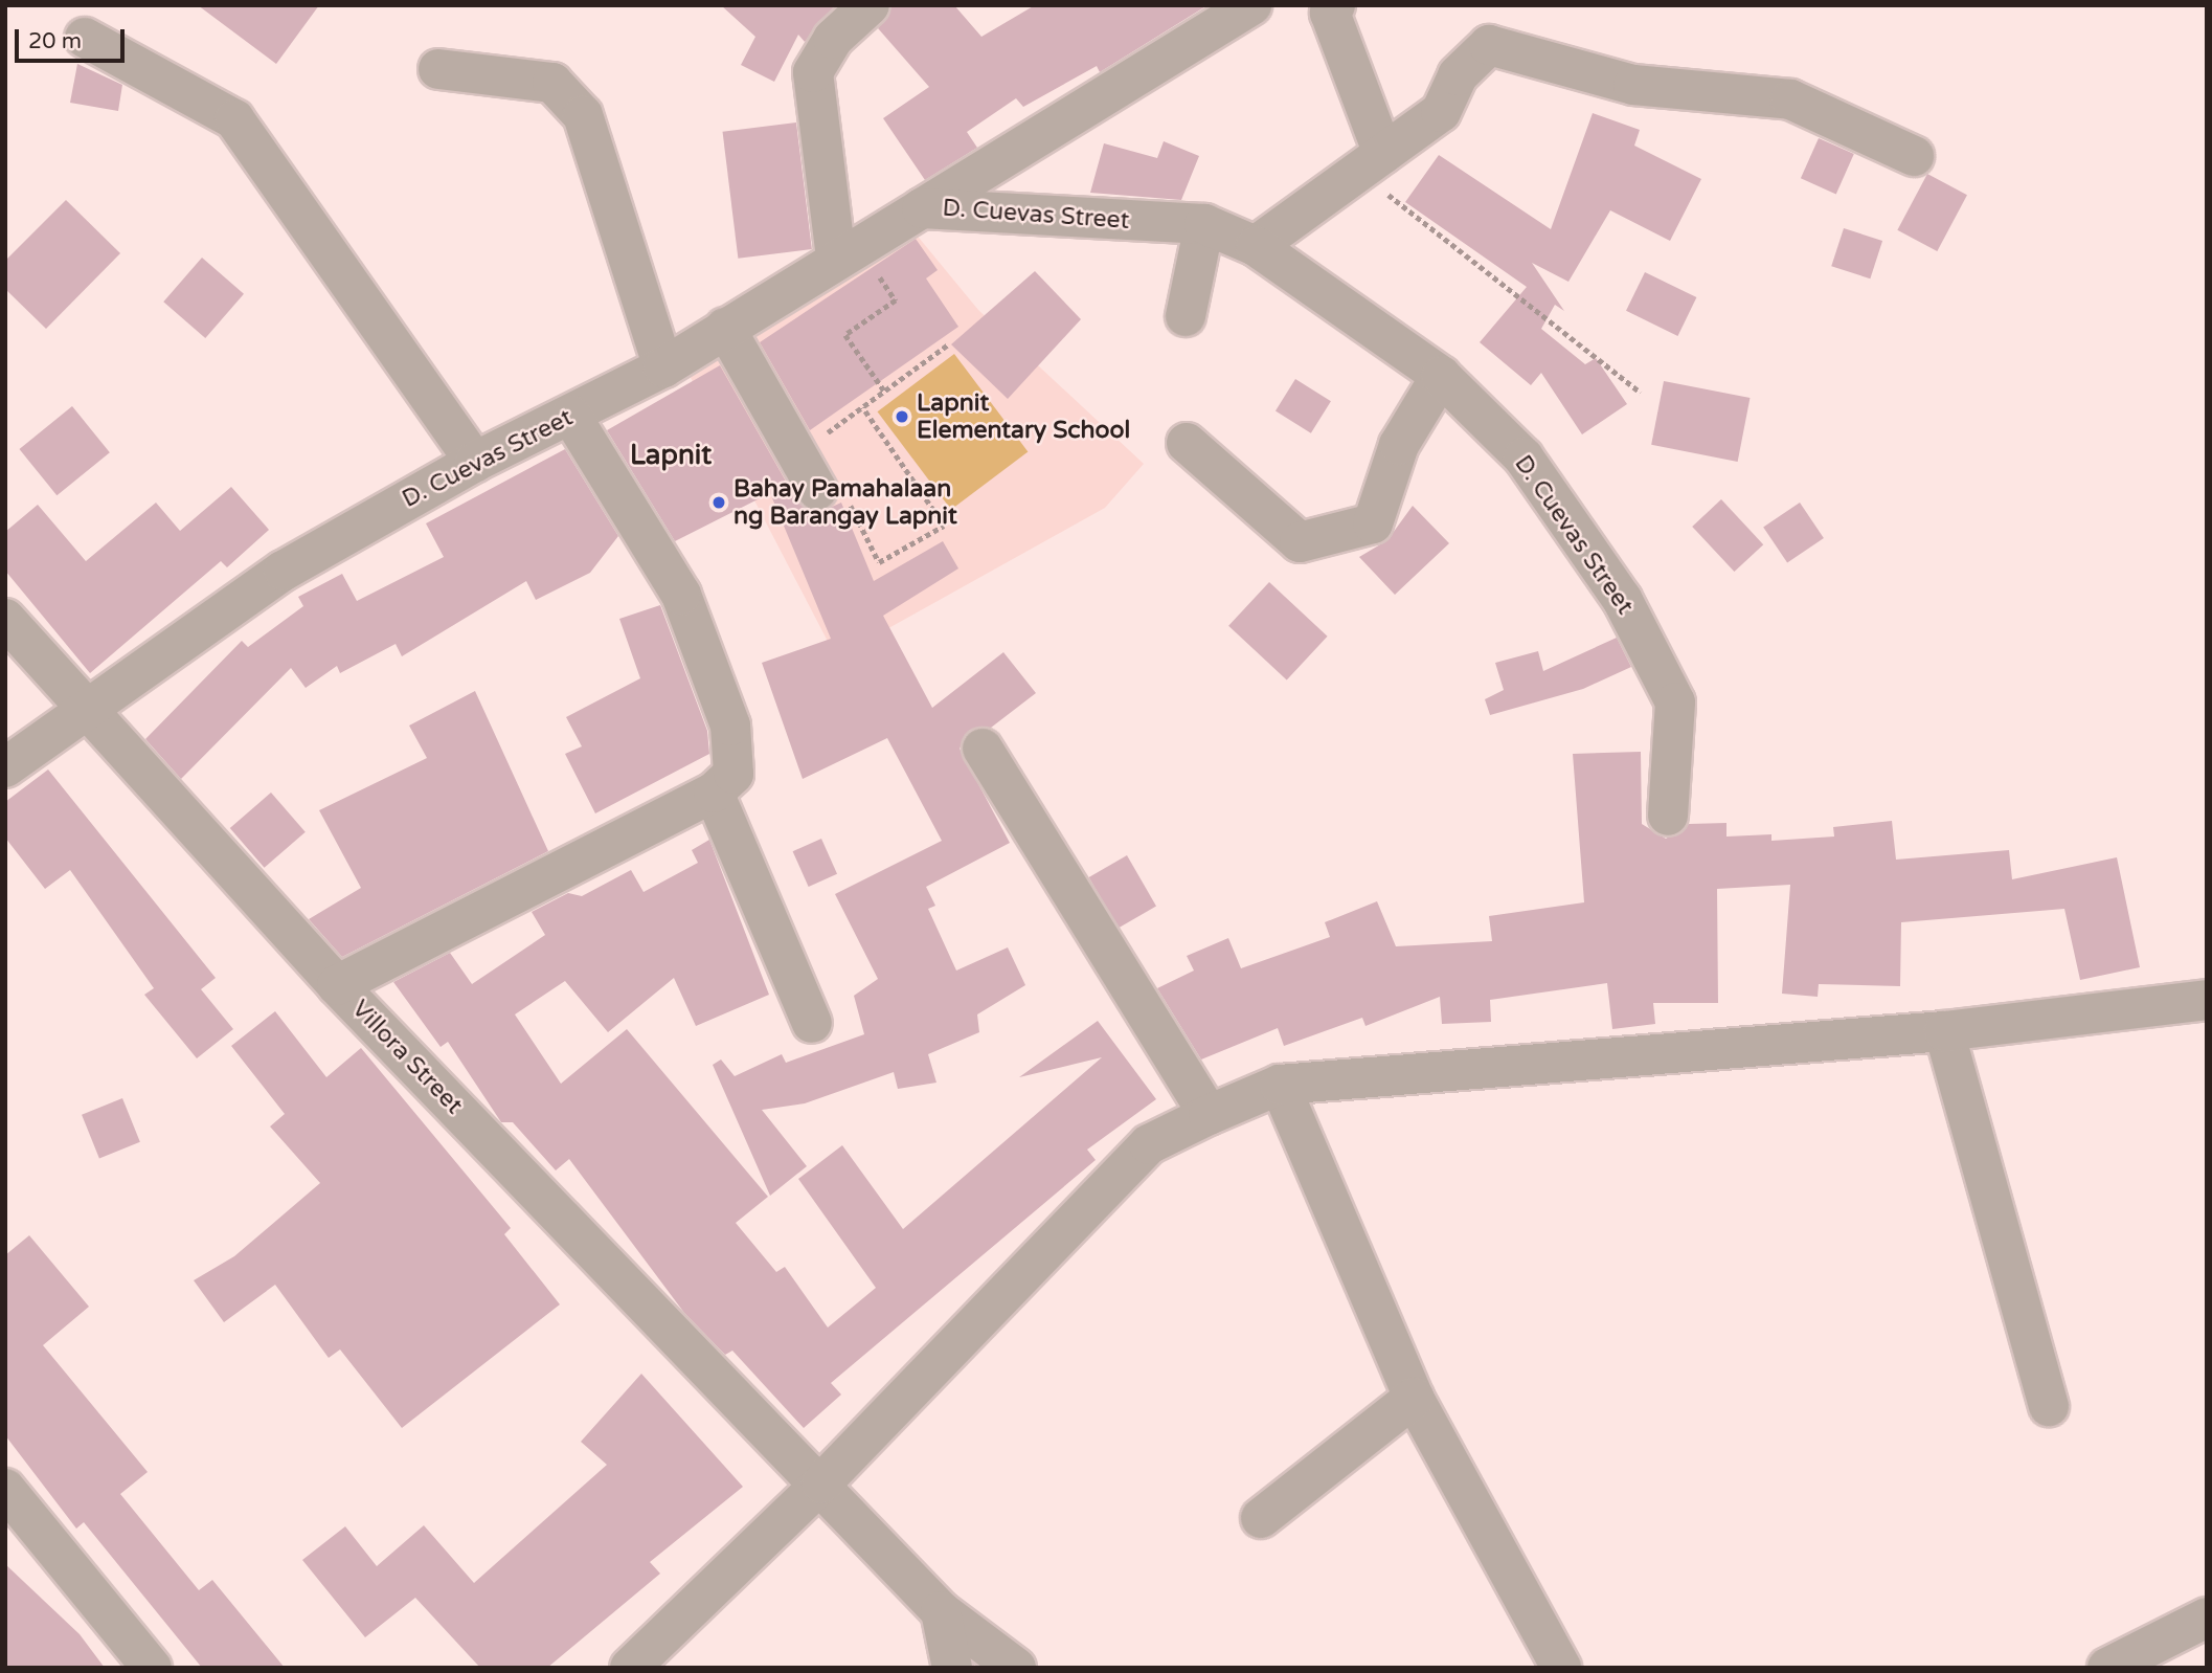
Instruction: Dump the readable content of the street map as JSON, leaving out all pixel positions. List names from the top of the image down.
{
  "streets": {
    "street": ["D. Cuevas Street", "Villora Street"]
  },
  "crossings": [
    ["D. Cuevas Street", "Villora Street"]
  ],
  "districts": ["Lapnit"],
  "places": ["Lapnit Elementary School", "Bahay Pamahalaan ng Barangay Lapnit"],
  "scale_bar": "20 m"
}
